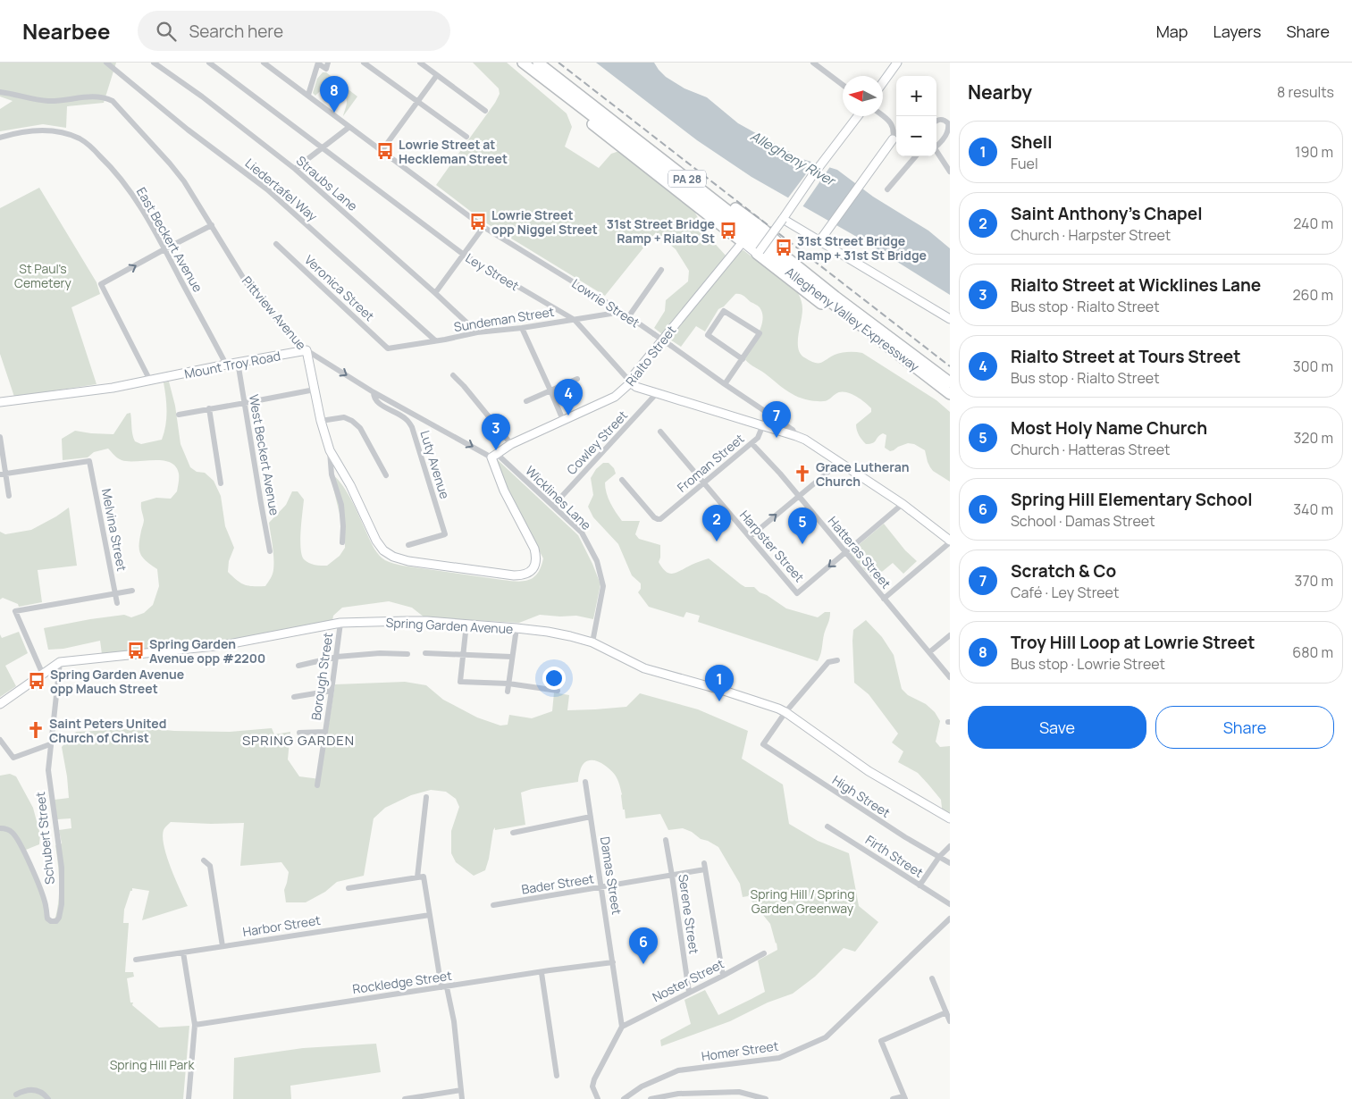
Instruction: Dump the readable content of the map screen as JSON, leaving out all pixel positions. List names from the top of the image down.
{
  "streets": {
    "highway": ["PA 28", "Allegheny Valley Expressway"],
    "street": [
      "Straubs Lane",
      "Liedertafel Way",
      "East Beckert Avenue",
      "Ley Street",
      "Veronica Street",
      "Lowrie Street",
      "Pittview Avenue",
      "Sundeman Street",
      "Rialto Street",
      "Mount Troy Road",
      "Cowley Street",
      "West Beckert Avenue",
      "Froman Street",
      "Luty Avenue",
      "Wicklines Lane",
      "Melvina Street",
      "Harpster Street",
      "Hatteras Street",
      "Spring Garden Avenue",
      "Borough Street",
      "High Street",
      "Schubert Street",
      "Firth Street",
      "Damas Street",
      "Bader Street",
      "Serene Street",
      "Harbor Street",
      "Noster Street",
      "Rockledge Street",
      "Homer Street"
    ]
  },
  "crossings": [
    ["Straubs Lane", "Sundeman Street"],
    ["Liedertafel Way", "Sundeman Street"],
    ["East Beckert Avenue", "Mount Troy Road"],
    ["Ley Street", "Lowrie Street"],
    ["Ley Street", "Sundeman Street"],
    ["Ley Street", "Rialto Street"],
    ["Ley Street", "Cowley Street"],
    ["Ley Street", "Froman Street"],
    ["Veronica Street", "Sundeman Street"],
    ["Lowrie Street", "Sundeman Street"],
    ["Lowrie Street", "Froman Street"],
    ["Pittview Avenue", "Rialto Street"],
    ["Pittview Avenue", "Mount Troy Road"],
    ["Pittview Avenue", "Wicklines Lane"],
    ["Rialto Street", "Wicklines Lane"],
    ["Mount Troy Road", "West Beckert Avenue"],
    ["Cowley Street", "Wicklines Lane"],
    ["Froman Street", "Harpster Street"],
    ["Froman Street", "Hatteras Street"],
    ["Wicklines Lane", "Spring Garden Avenue"],
    ["Harpster Street", "Hatteras Street"],
    ["Spring Garden Avenue", "Borough Street"],
    ["Spring Garden Avenue", "High Street"],
    ["Spring Garden Avenue", "Schubert Street"],
    ["Damas Street", "Bader Street"],
    ["Damas Street", "Noster Street"],
    ["Damas Street", "Rockledge Street"],
    ["Bader Street", "Serene Street"],
    ["Bader Street", "Noster Street"],
    ["Serene Street", "Noster Street"]
  ],
  "districts": ["SPRING GARDEN"],
  "water": ["Allegheny River"],
  "parks": ["St Paul's Cemetery", "Spring Hill / Spring Garden Greenway", "Spring Hill Park"],
  "places": {
    "bus stop": [
      "Lowrie Street at Heckleman Street",
      "Lowrie Street opp Niggel Street",
      "31st Street Bridge Ramp + Rialto St",
      "31st Street Bridge Ramp + 31st St Bridge",
      "Spring Garden Avenue opp #2200",
      "Spring Garden Avenue opp Mauch Street"
    ],
    "church": ["Grace Lutheran Church", "Saint Peters United Church of Christ"]
  },
  "north": "left",
  "page": {
    "header": "Nearbee",
    "search": "Search here",
    "nav": ["Map", "Layers", "Share"],
    "heading": ["Nearby", "8 results"],
    "map_buttons": ["+", "−"],
    "pins": [
      "8",
      "4",
      "7",
      "3",
      "2",
      "5",
      "1",
      "6"
    ],
    "list": [
      {
        "mark": "1",
        "name": "Shell",
        "note": "Fuel",
        "value": "190 m"
      },
      {
        "mark": "2",
        "name": "Saint Anthony's Chapel",
        "note": "Church · Harpster Street",
        "value": "240 m"
      },
      {
        "mark": "3",
        "name": "Rialto Street at Wicklines Lane",
        "note": "Bus stop · Rialto Street",
        "value": "260 m"
      },
      {
        "mark": "4",
        "name": "Rialto Street at Tours Street",
        "note": "Bus stop · Rialto Street",
        "value": "300 m"
      },
      {
        "mark": "5",
        "name": "Most Holy Name Church",
        "note": "Church · Hatteras Street",
        "value": "320 m"
      },
      {
        "mark": "6",
        "name": "Spring Hill Elementary School",
        "note": "School · Damas Street",
        "value": "340 m"
      },
      {
        "mark": "7",
        "name": "Scratch & Co",
        "note": "Café · Ley Street",
        "value": "370 m"
      },
      {
        "mark": "8",
        "name": "Troy Hill Loop at Lowrie Street",
        "note": "Bus stop · Lowrie Street",
        "value": "680 m"
      }
    ],
    "buttons": ["Save", "Share"]
  }
}
